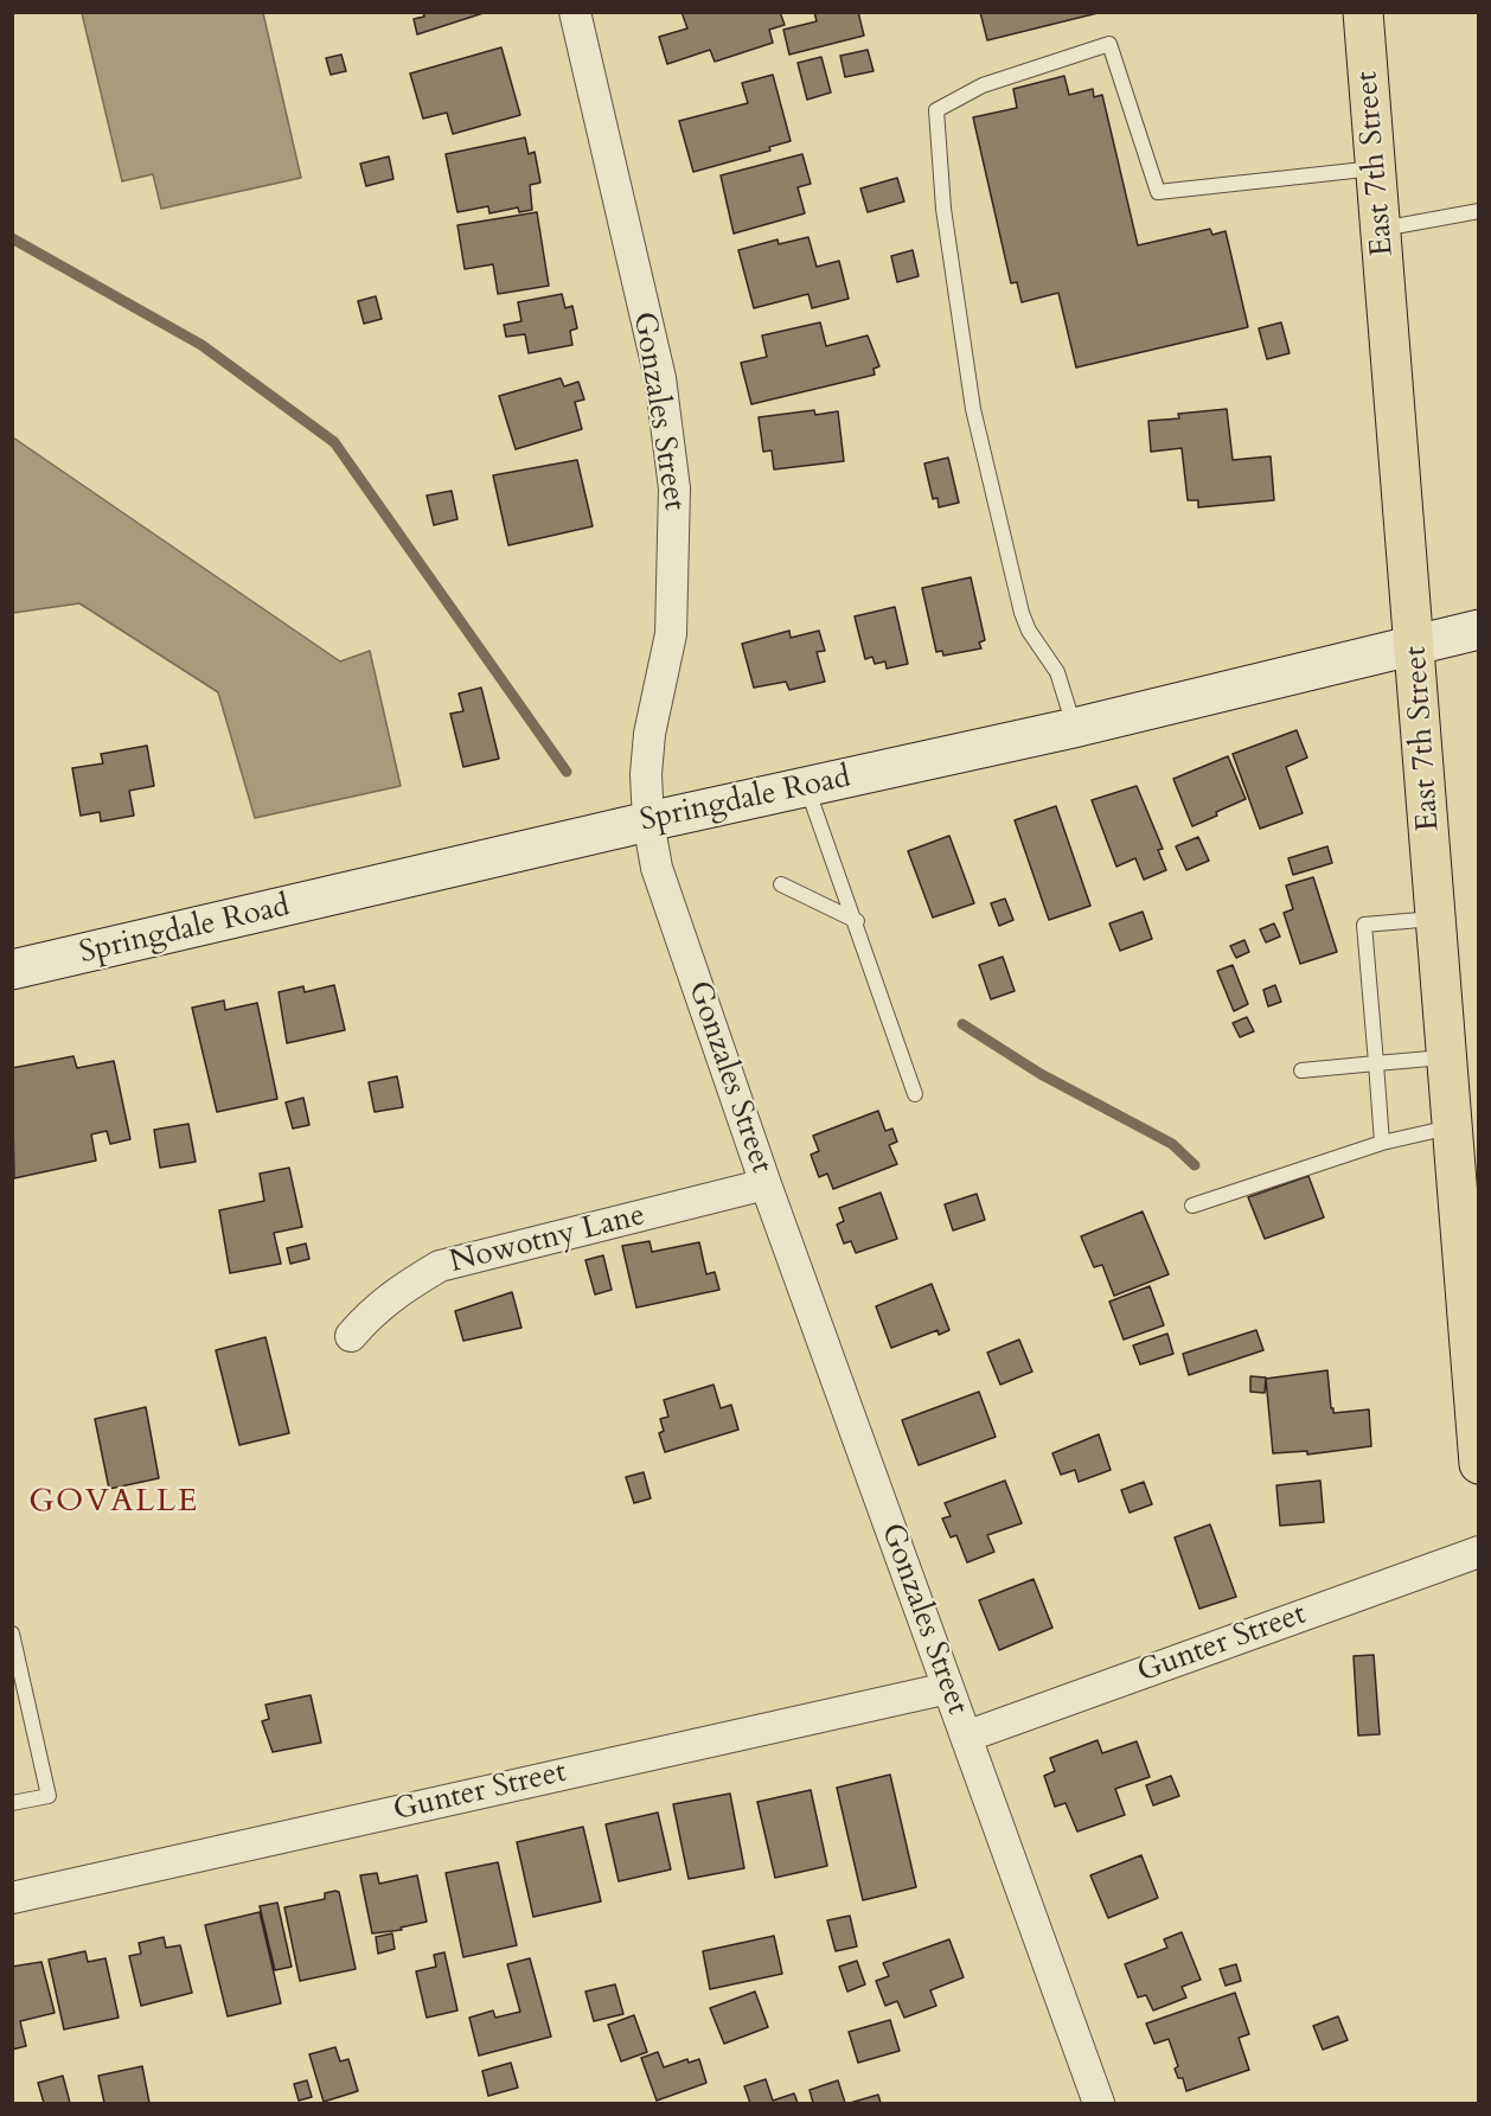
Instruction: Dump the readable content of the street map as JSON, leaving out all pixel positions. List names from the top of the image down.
{
  "streets": {
    "main road": ["East 7th Street", "Springdale Road"],
    "street": ["Gonzales Street", "Nowotny Lane", "Gunter Street"]
  },
  "crossings": [
    ["East 7th Street", "Springdale Road"],
    ["Gonzales Street", "Springdale Road"],
    ["Gonzales Street", "Nowotny Lane"],
    ["Gonzales Street", "Gunter Street"]
  ],
  "districts": ["GOVALLE"]
}
